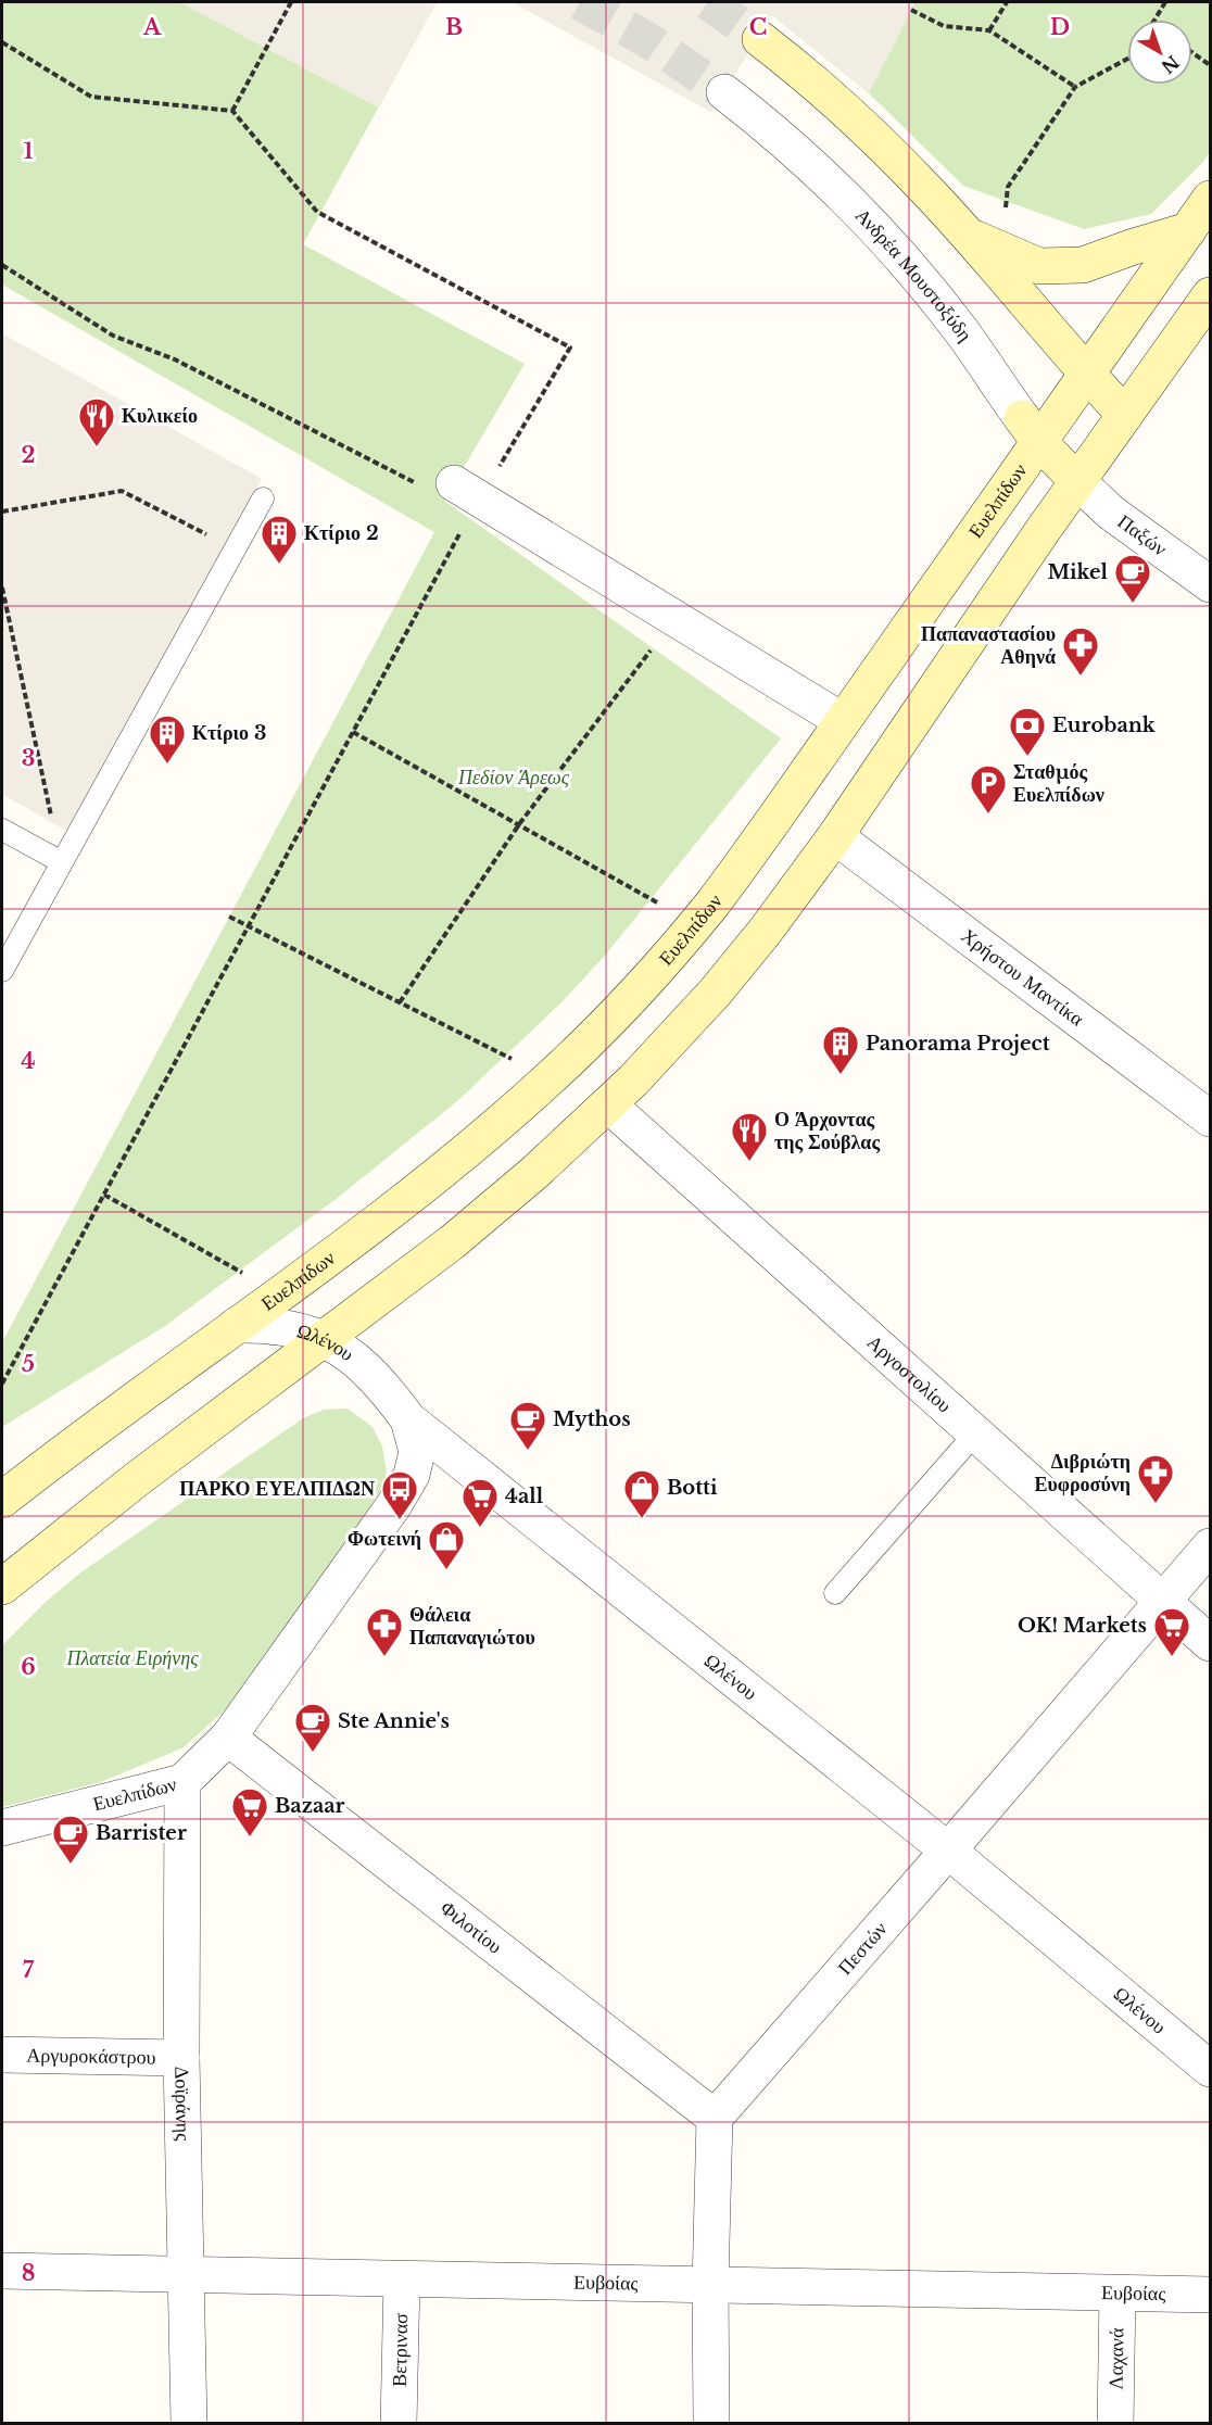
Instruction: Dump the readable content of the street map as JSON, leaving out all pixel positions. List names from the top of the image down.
{
  "streets": {
    "main road": ["Ανδρέα Μουστοξύδη", "Ευελπίδων"],
    "street": [
      "Παξών",
      "Χρήστου Μαντίκα",
      "Ωλένου",
      "Αργοστολίου",
      "Φιλοτίου",
      "Πεστών",
      "Αργυροκάστρου",
      "Δοϊράνης",
      "Ευβοίας",
      "Βετρινασ",
      "Λαχανά"
    ]
  },
  "crossings": [
    ["Ανδρέα Μουστοξύδη", "Ευελπίδων"],
    ["Ανδρέα Μουστοξύδη", "Παξών"],
    ["Ευελπίδων", "Ωλένου"],
    ["Ευελπίδων", "Φιλοτίου"],
    ["Ευελπίδων", "Δοϊράνης"],
    ["Ωλένου", "Πεστών"],
    ["Αργοστολίου", "Πεστών"],
    ["Φιλοτίου", "Πεστών"],
    ["Αργυροκάστρου", "Δοϊράνης"],
    ["Δοϊράνης", "Ευβοίας"],
    ["Ευβοίας", "Βετρινασ"],
    ["Ευβοίας", "Λαχανά"]
  ],
  "parks": ["Πεδίον Άρεως", "Πλατεία Ειρήνης"],
  "places": {
    "restaurant": ["Κυλικείο", "Ο Άρχοντας της Σούβλας"],
    "building": ["Κτίριο 2", "Κτίριο 3", "Panorama Project"],
    "cafe": [
      "Mikel",
      "Mythos",
      "Ste Annie's",
      "Barrister"
    ],
    "pharmacy": ["Παπαναστασίου Αθηνά", "Διβριώτη Ευφροσύνη", "Θάλεια Παπαναγιώτου"],
    "bank": ["Eurobank"],
    "parking": ["Σταθμός Ευελπίδων"],
    "shop": ["Botti", "Φωτεινή"],
    "bus stop": ["ΠΑΡΚΟ ΕΥΕΛΠΙΔΩΝ"],
    "supermarket": ["4all", "OK! Markets", "Bazaar"]
  },
  "north": "bottom right",
  "grid": {
    "columns": [
      "A",
      "B",
      "C",
      "D"
    ],
    "rows": [
      "1",
      "2",
      "3",
      "4",
      "5",
      "6",
      "7",
      "8"
    ]
  }
}
